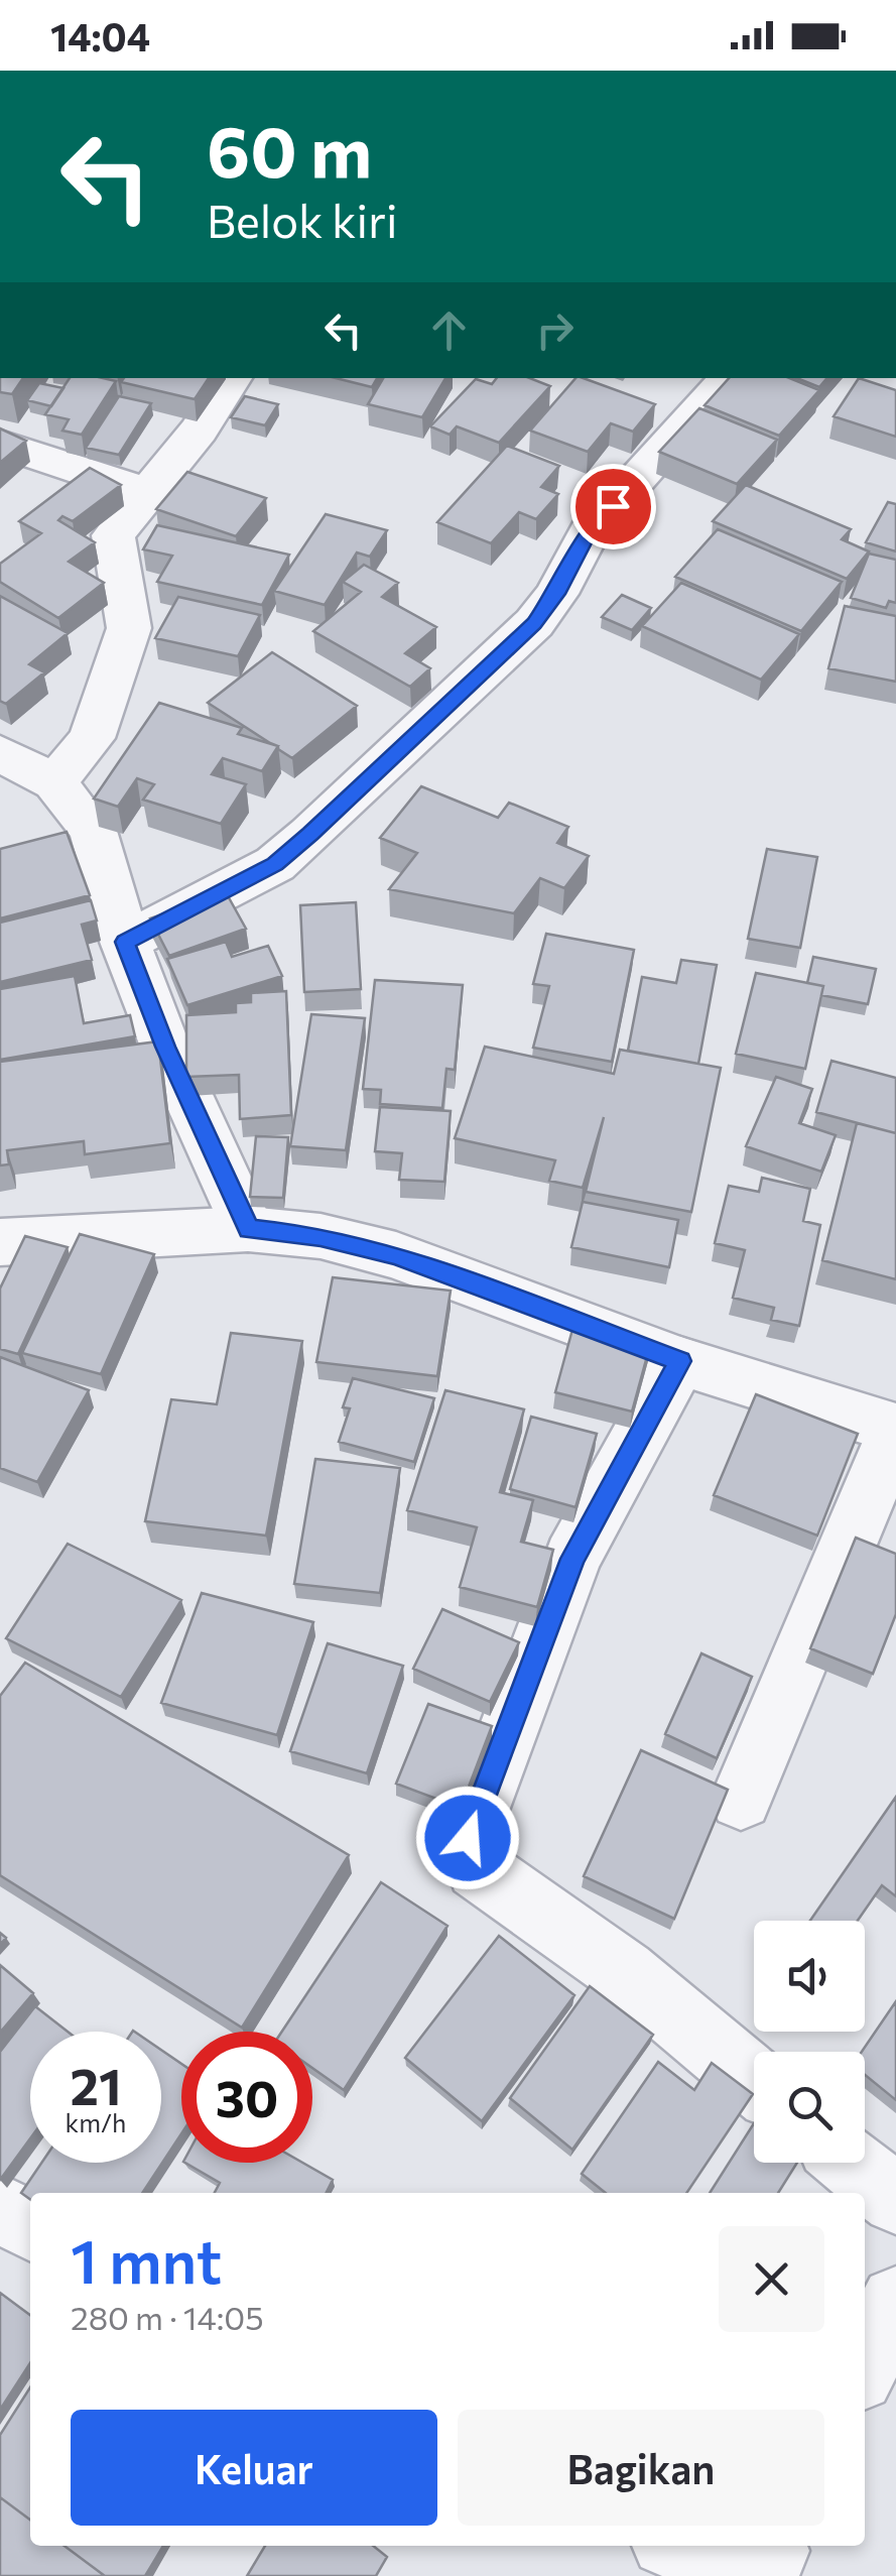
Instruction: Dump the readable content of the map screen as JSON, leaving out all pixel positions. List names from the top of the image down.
{
  "page": {
    "status": "14:04",
    "turn": ["60 m", "Belok kiri"],
    "speed": "21 km/h",
    "limit": "30",
    "heading": ["1 mnt", "280 m · 14:05"],
    "buttons": ["Keluar", "Bagikan"]
  }
}
